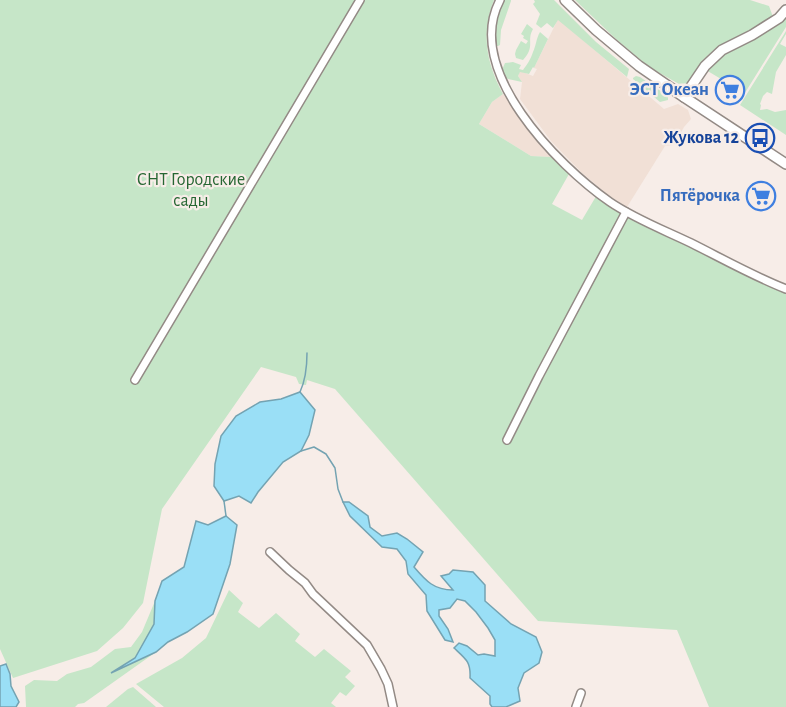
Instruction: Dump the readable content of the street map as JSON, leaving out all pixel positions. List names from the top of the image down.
{
  "parks": ["СНТ Городские сады"],
  "places": {
    "supermarket": ["ЭСТ Океан", "Пятёрочка"],
    "bus stop": ["Жукова 12"]
  }
}
